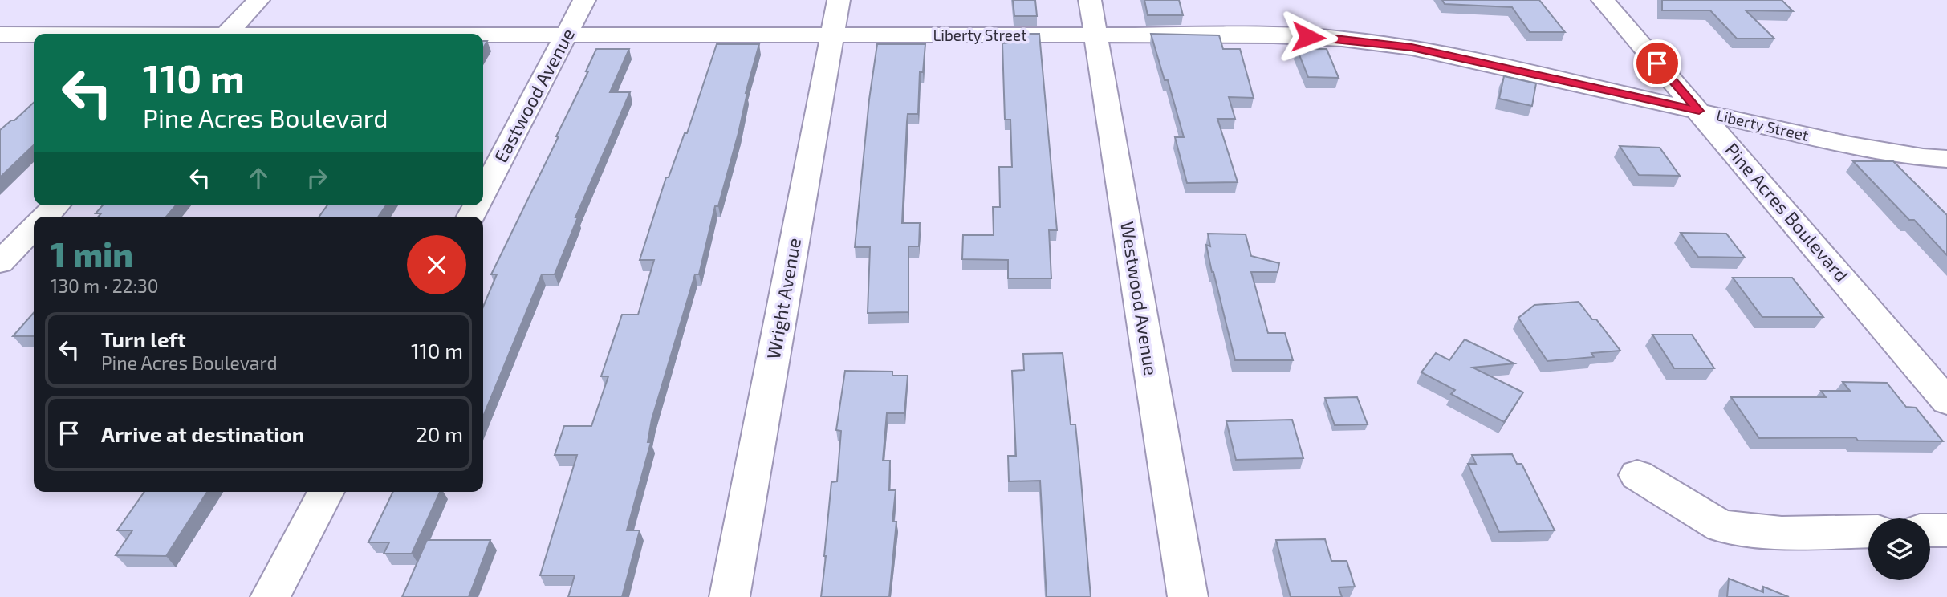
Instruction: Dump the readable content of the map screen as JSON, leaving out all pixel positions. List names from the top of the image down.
{
  "streets": {
    "street": [
      "Liberty Street",
      "Eastwood Avenue",
      "Pine Acres Boulevard",
      "Wright Avenue",
      "Westwood Avenue"
    ]
  },
  "crossings": [
    ["Liberty Street", "Eastwood Avenue"],
    ["Liberty Street", "Pine Acres Boulevard"],
    ["Liberty Street", "Wright Avenue"],
    ["Liberty Street", "Westwood Avenue"]
  ],
  "page": {
    "turn": ["110 m", "Pine Acres Boulevard"],
    "heading": ["1 min", "130 m · 22:30"],
    "list": [
      {
        "name": "Turn left",
        "note": "Pine Acres Boulevard",
        "value": "110 m"
      },
      {
        "name": "Arrive at destination",
        "value": "20 m"
      }
    ]
  }
}
